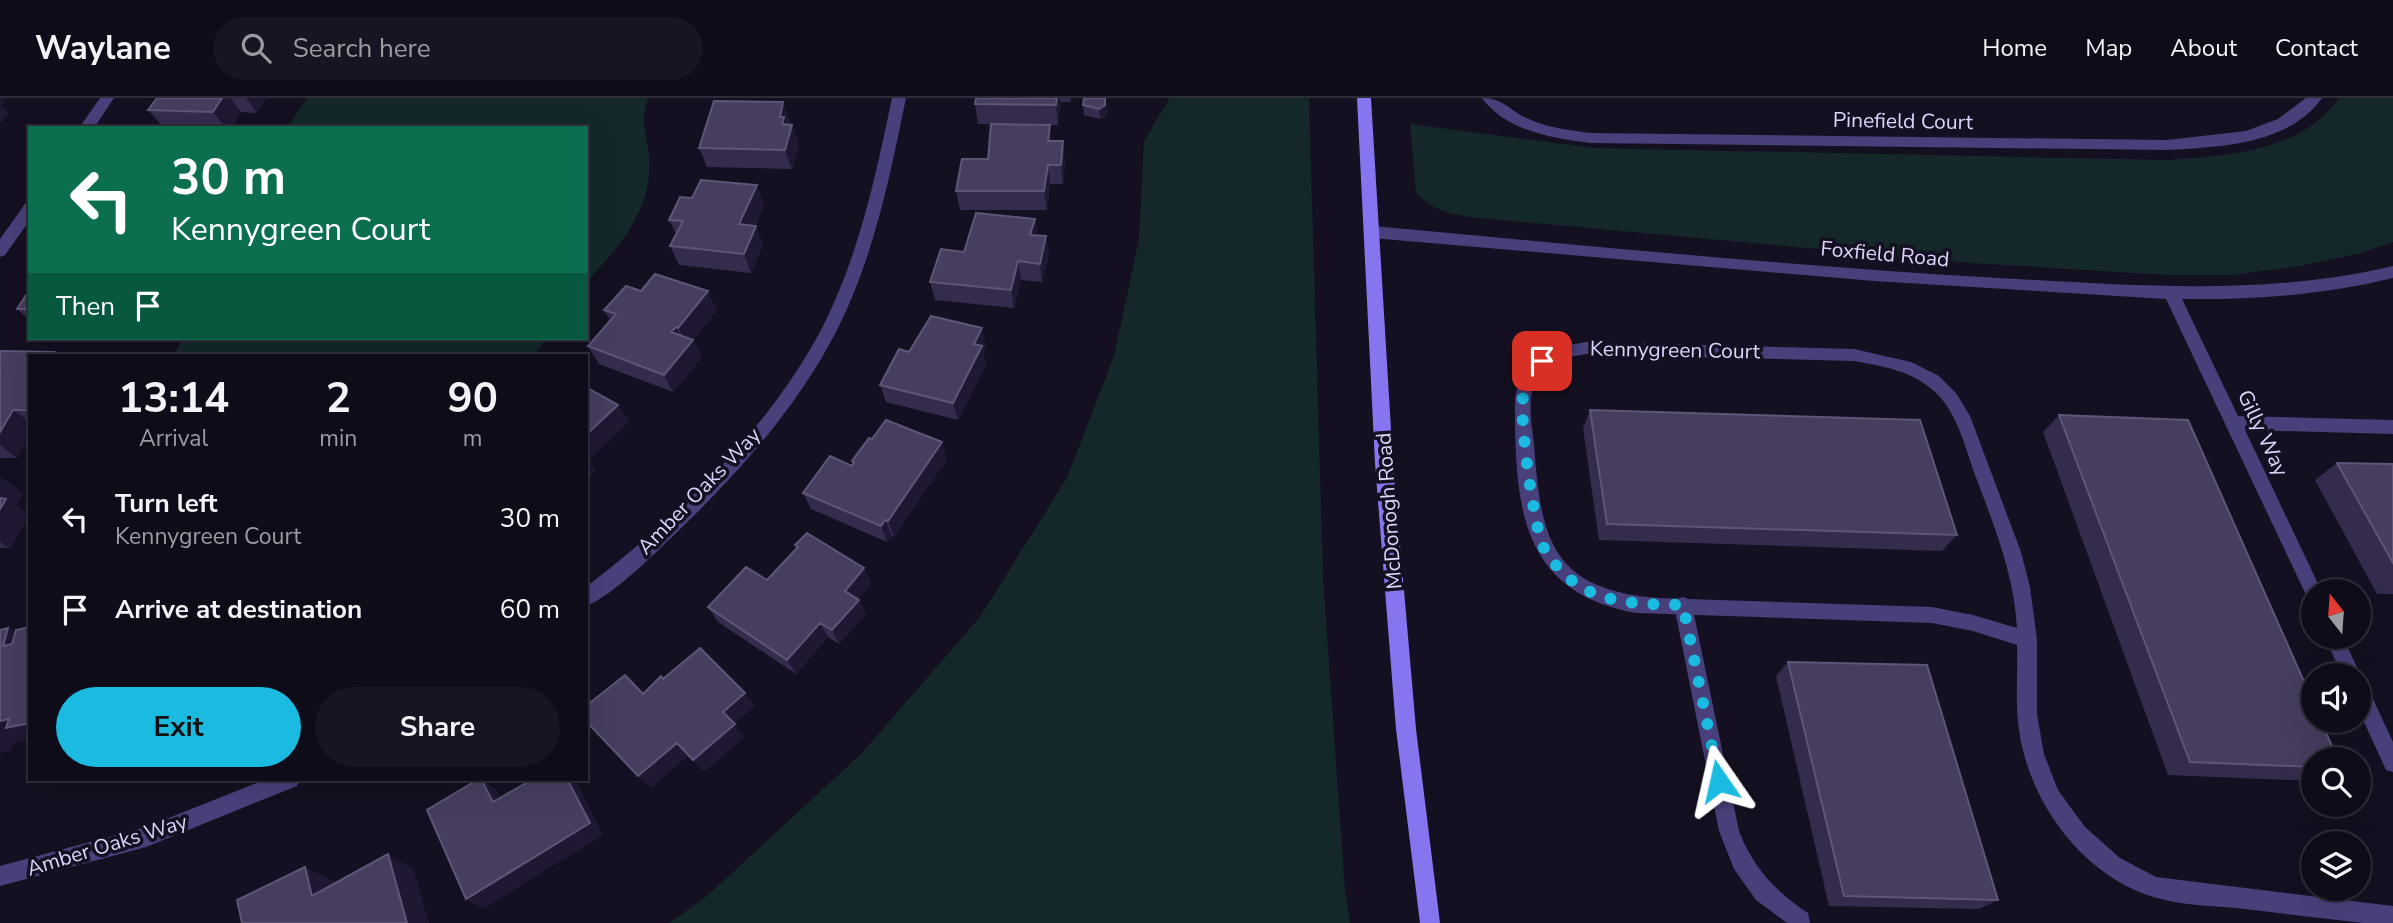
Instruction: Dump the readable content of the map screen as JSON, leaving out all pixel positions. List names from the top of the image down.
{
  "streets": {
    "main road": ["McDonogh Road"],
    "street": [
      "Pinefield Court",
      "Foxfield Road",
      "Kennygreen Court",
      "Gilly Way",
      "Amber Oaks Way"
    ]
  },
  "crossings": [
    ["Foxfield Road", "Gilly Way"],
    ["Foxfield Road", "McDonogh Road"]
  ],
  "north": "top",
  "page": {
    "header": "Waylane",
    "search": "Search here",
    "nav": [
      "Home",
      "Map",
      "About",
      "Contact"
    ],
    "turn": ["30 m", "Kennygreen Court"],
    "then": "Then",
    "eta": [
      "13:14",
      "Arrival",
      "2",
      "min",
      "90",
      "m"
    ],
    "list": [
      {
        "name": "Turn left",
        "note": "Kennygreen Court",
        "value": "30 m"
      },
      {
        "name": "Arrive at destination",
        "value": "60 m"
      }
    ],
    "buttons": ["Exit", "Share"]
  }
}
